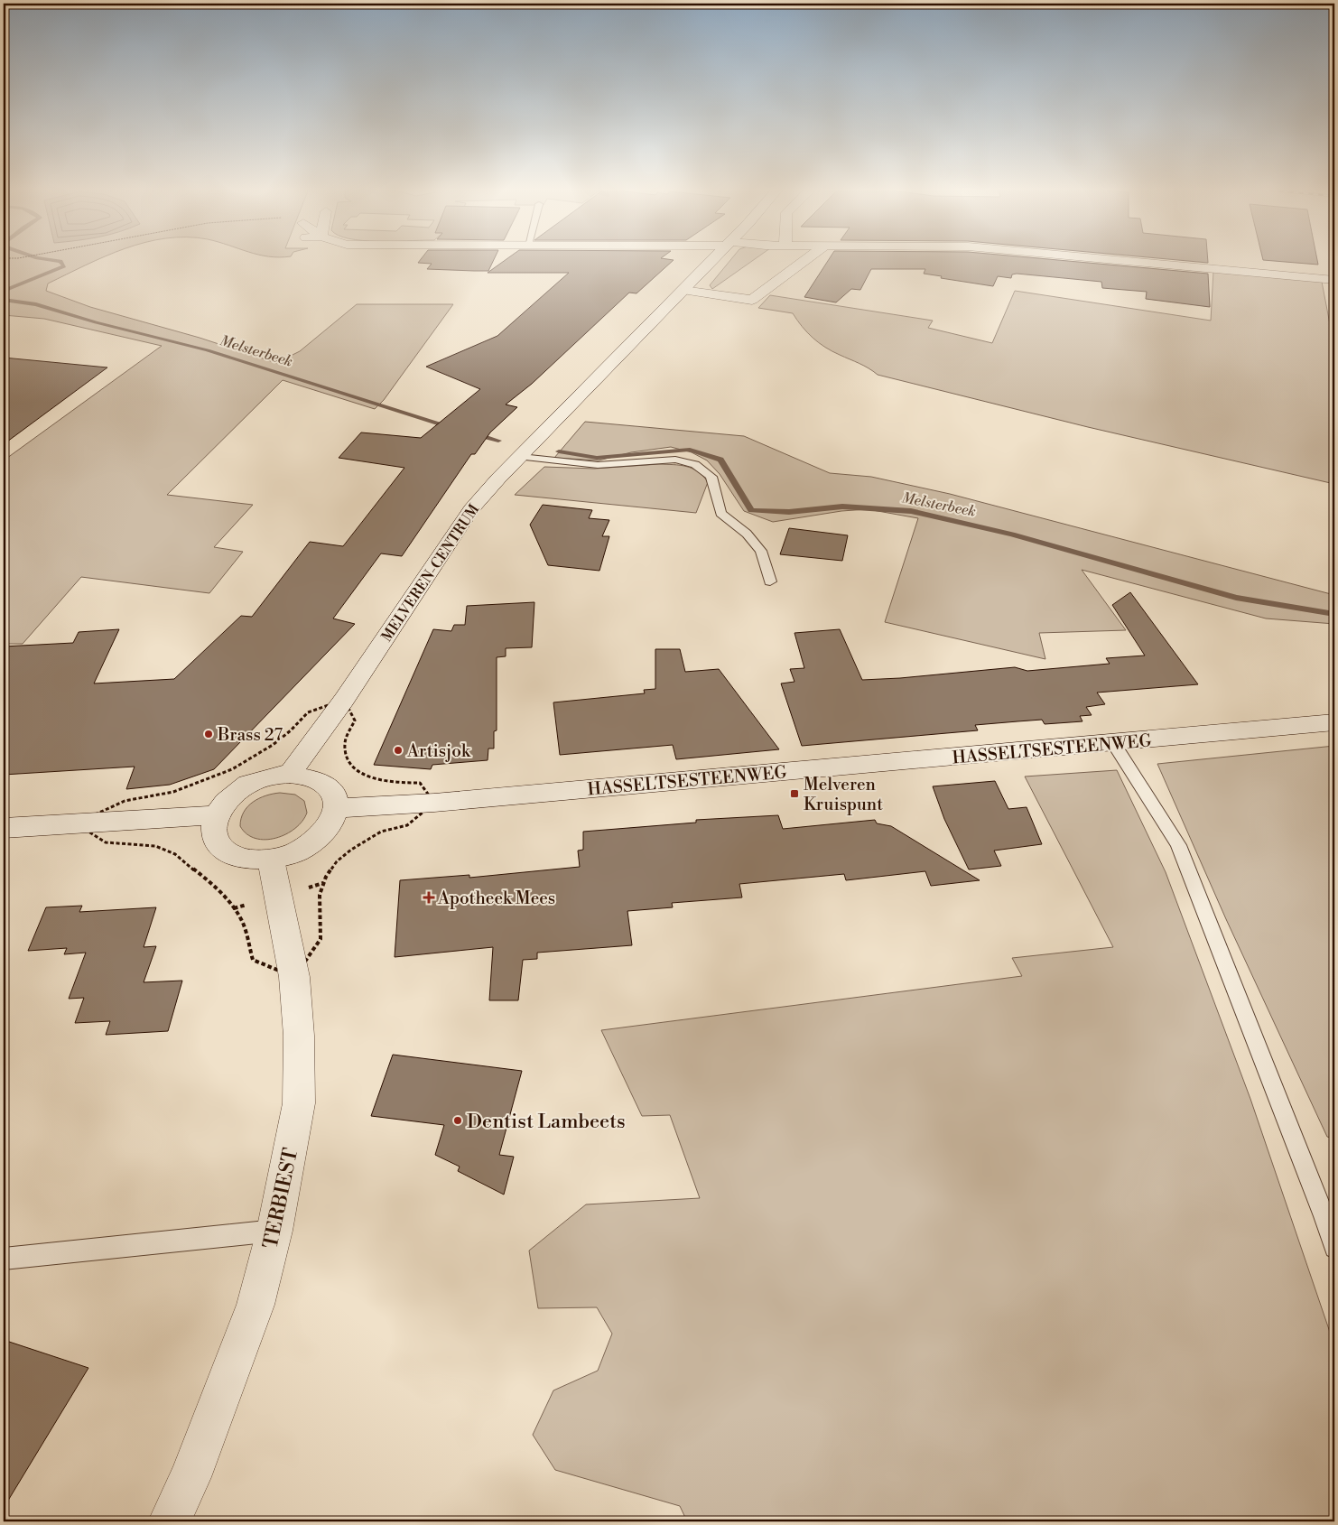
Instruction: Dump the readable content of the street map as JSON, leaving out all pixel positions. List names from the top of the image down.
{
  "streets": {
    "street": ["MELVEREN-CENTRUM", "HASSELTSESTEENWEG", "TERBIEST"]
  },
  "crossings": [
    ["MELVEREN-CENTRUM", "HASSELTSESTEENWEG"],
    ["MELVEREN-CENTRUM", "TERBIEST"],
    ["HASSELTSESTEENWEG", "TERBIEST"]
  ],
  "water": ["Melsterbeek"],
  "places": {
    "other": ["Brass 27", "Artisjok", "Dentist Lambeets"],
    "transit": ["Melveren Kruispunt"],
    "health": ["Apotheek Mees"]
  }
}
